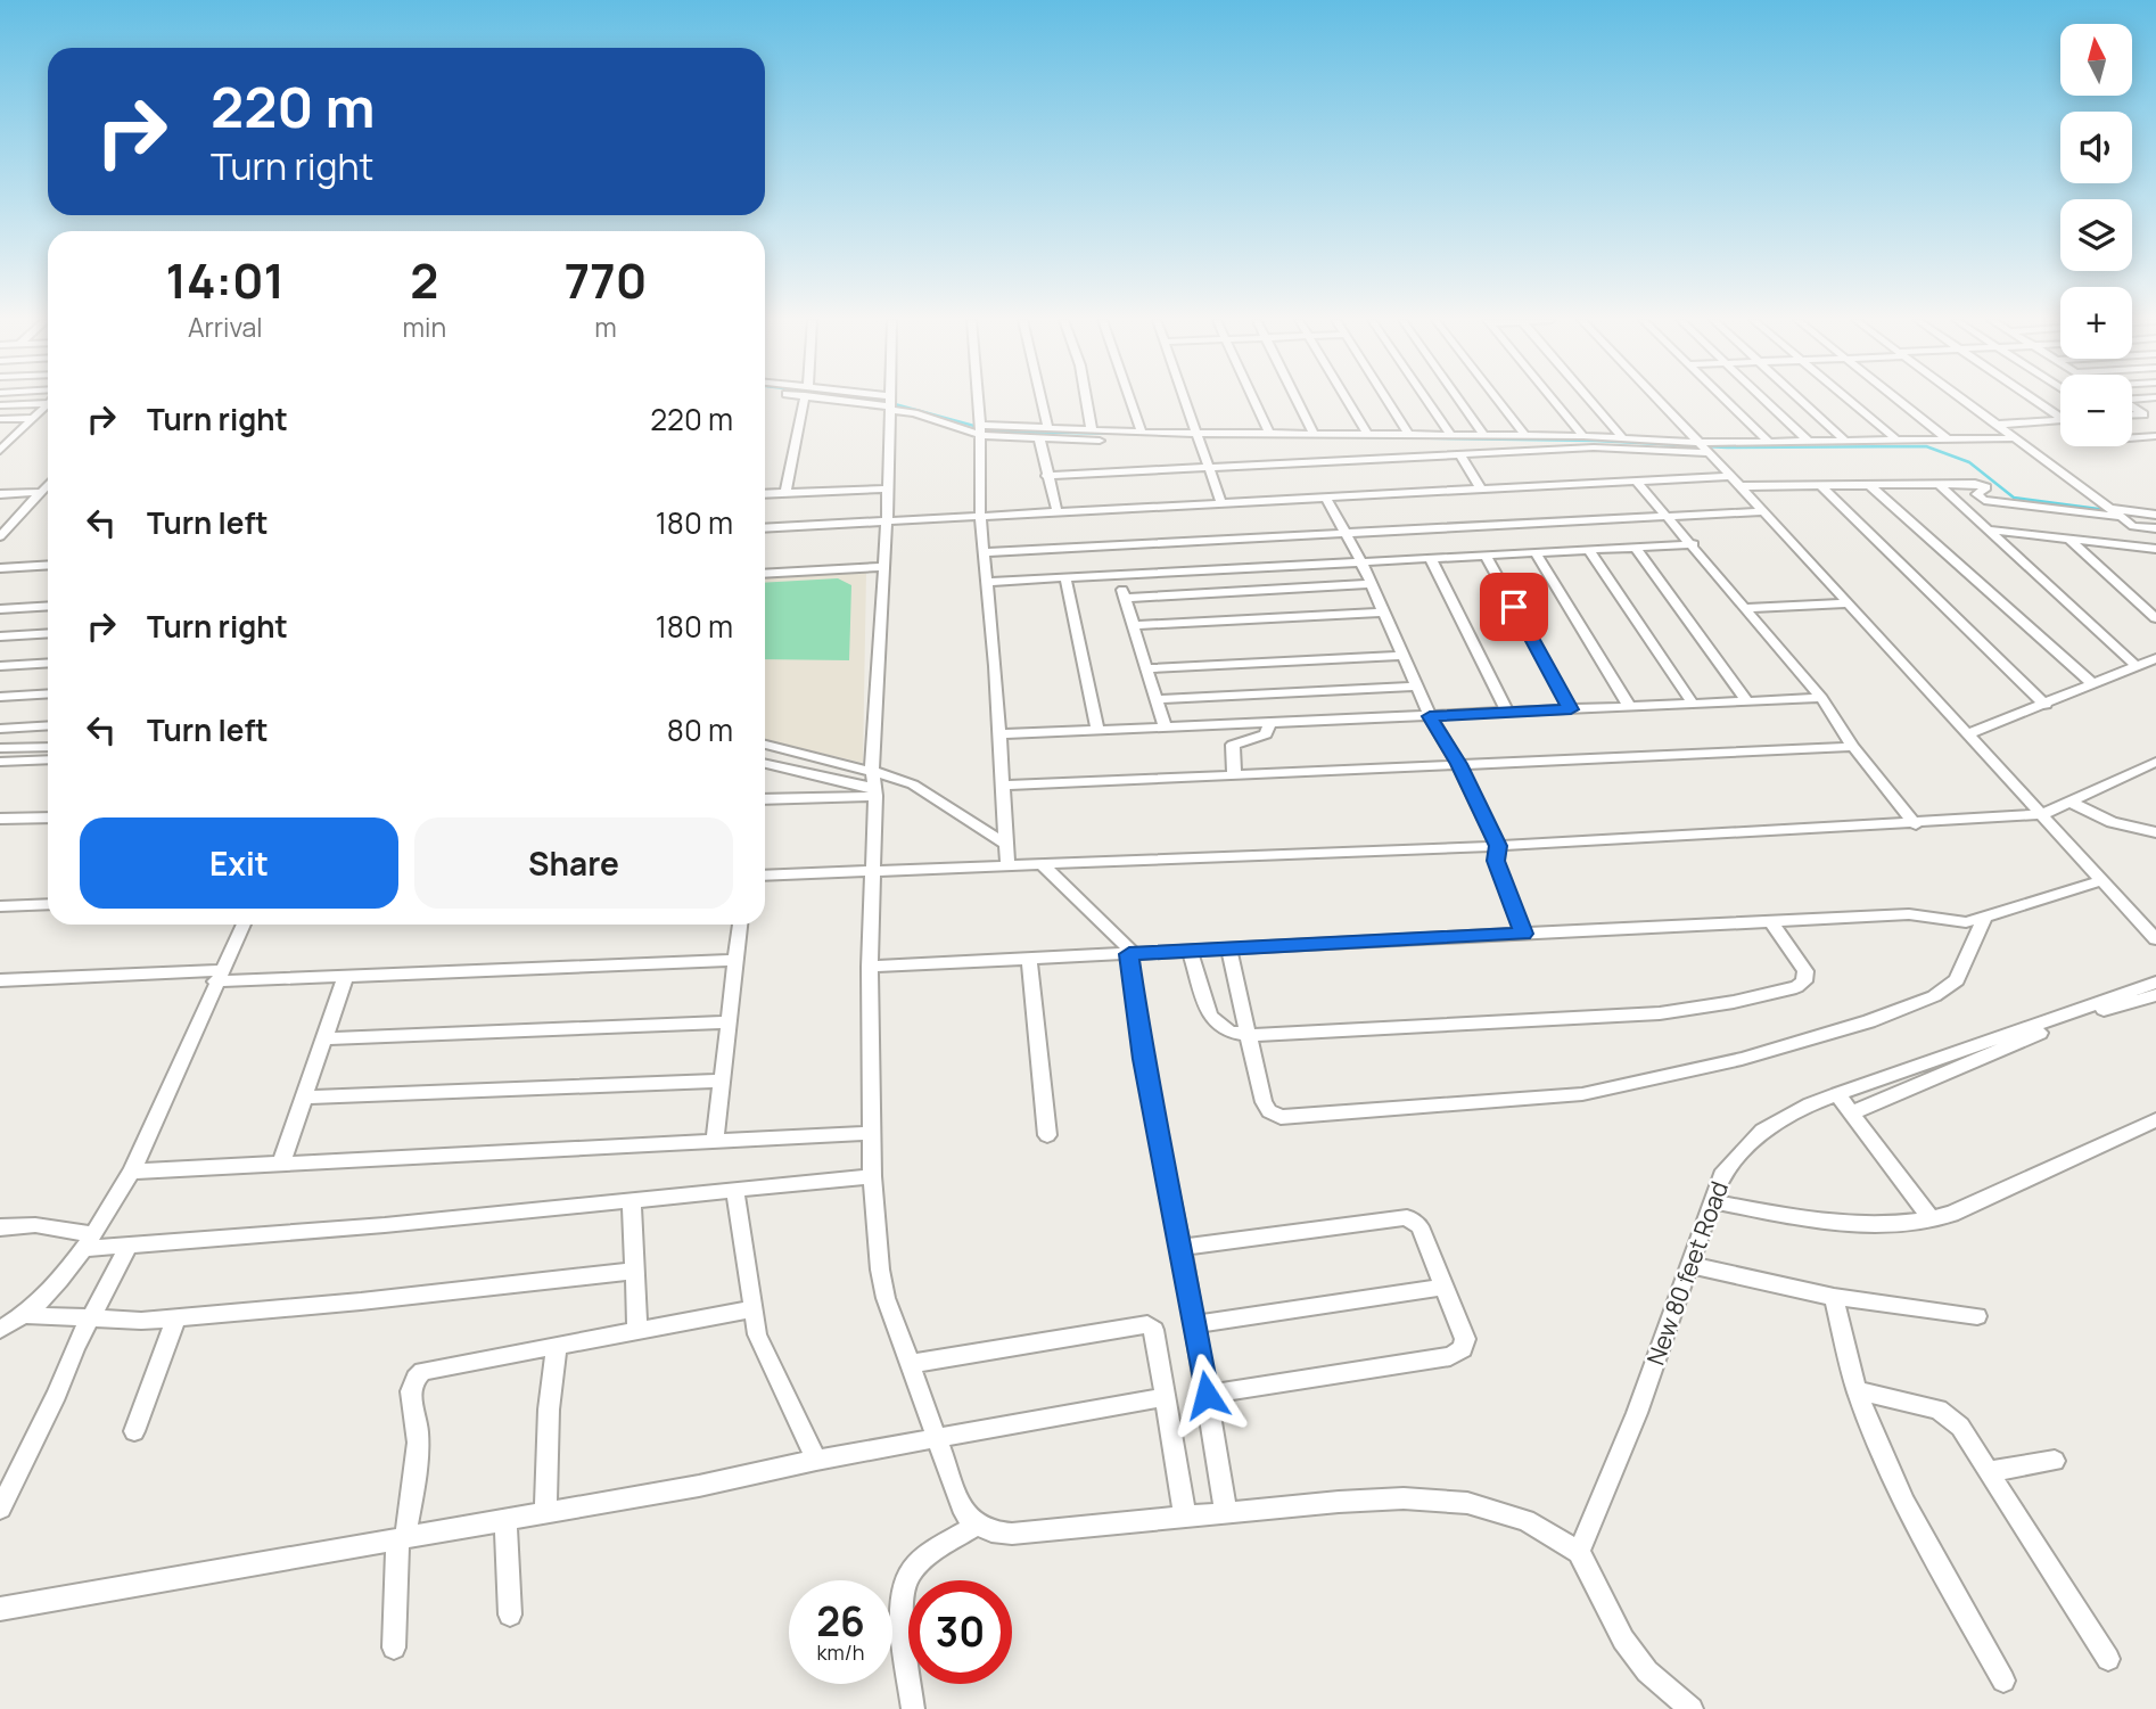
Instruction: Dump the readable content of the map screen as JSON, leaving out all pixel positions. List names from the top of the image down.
{
  "streets": {
    "street": ["New 80 feet Road"]
  },
  "north": "top",
  "page": {
    "map_buttons": ["+", "−"],
    "turn": ["220 m", "Turn right"],
    "eta": [
      "14:01",
      "Arrival",
      "2",
      "min",
      "770",
      "m"
    ],
    "list": [
      {
        "name": "Turn right",
        "value": "220 m"
      },
      {
        "name": "Turn left",
        "value": "180 m"
      },
      {
        "name": "Turn right",
        "value": "180 m"
      },
      {
        "name": "Turn left",
        "value": "80 m"
      }
    ],
    "buttons": ["Exit", "Share"],
    "speed": "26 km/h",
    "limit": "30"
  }
}
